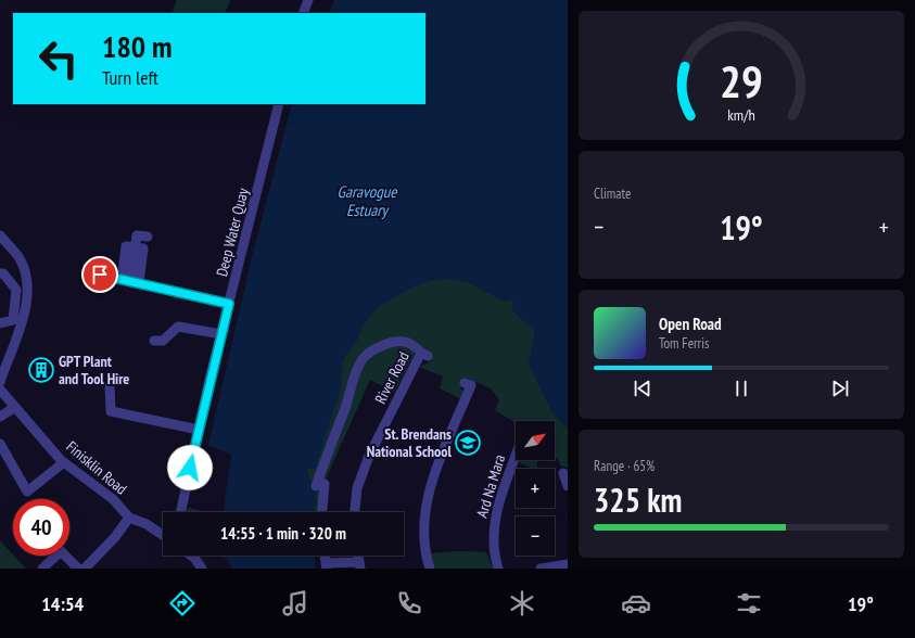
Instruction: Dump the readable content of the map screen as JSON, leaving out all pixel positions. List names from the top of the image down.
{
  "streets": {
    "street": [
      "Deep Water Quay",
      "River Road",
      "Finisklin Road",
      "Ard Na Mara"
    ]
  },
  "water": ["Garavogue Estuary"],
  "places": {
    "building": ["GPT Plant and Tool Hire"],
    "school or university": ["St. Brendans National School"]
  },
  "north": "top right",
  "page": {
    "turn": ["180 m", "Turn left"],
    "tile": [
      "Climate",
      ["Range · 65%", "325 km"]
    ],
    "heat": ["−", "19°", "+"],
    "song": ["Open Road", "Tom Ferris"],
    "map_buttons": ["+", "−"],
    "limit": "40",
    "trip": "14:55 · 1 min · 320 m",
    "tabs": ["14:54", "19°"],
    "gauge": ["29", "km/h"]
  }
}
